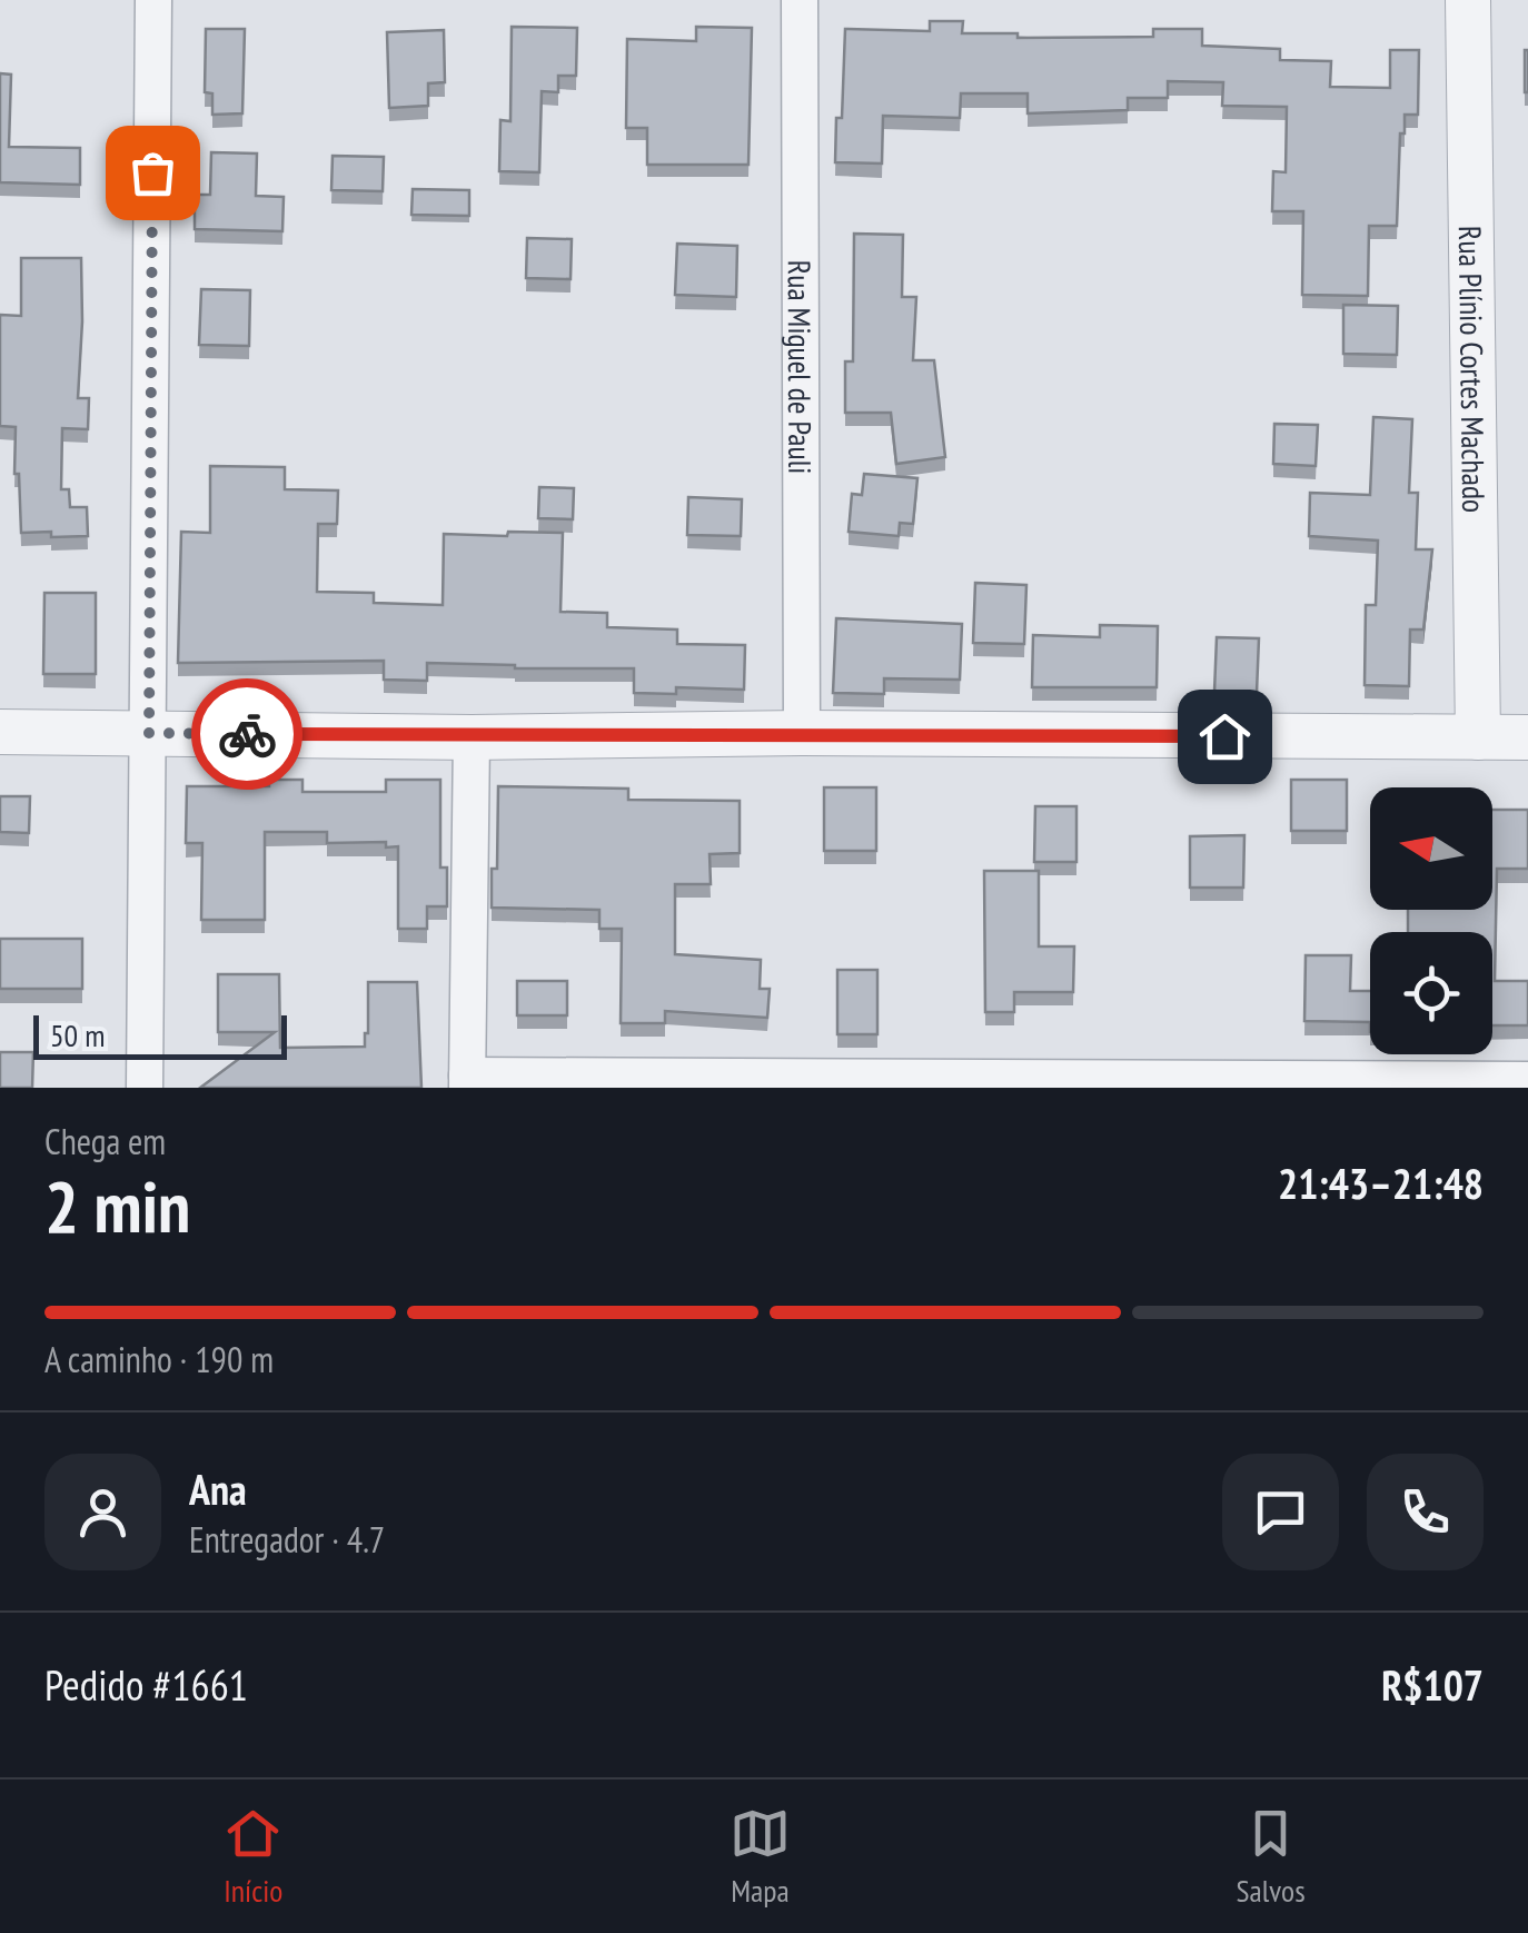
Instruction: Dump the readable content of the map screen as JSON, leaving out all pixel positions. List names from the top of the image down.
{
  "streets": {
    "street": ["Rua Miguel de Pauli", "Rua Plínio Cortes Machado"]
  },
  "scale_bar": "50 m",
  "north": "left",
  "page": {
    "scale": "50 m",
    "heading": ["2 min", "Chega em", "21:43–21:48"],
    "panel": [
      "Ana",
      "Entregador · 4.7",
      "Pedido #1661",
      "R$107"
    ],
    "bar": "A caminho · 190 m",
    "tabs": ["Início", "Mapa", "Salvos"]
  }
}
